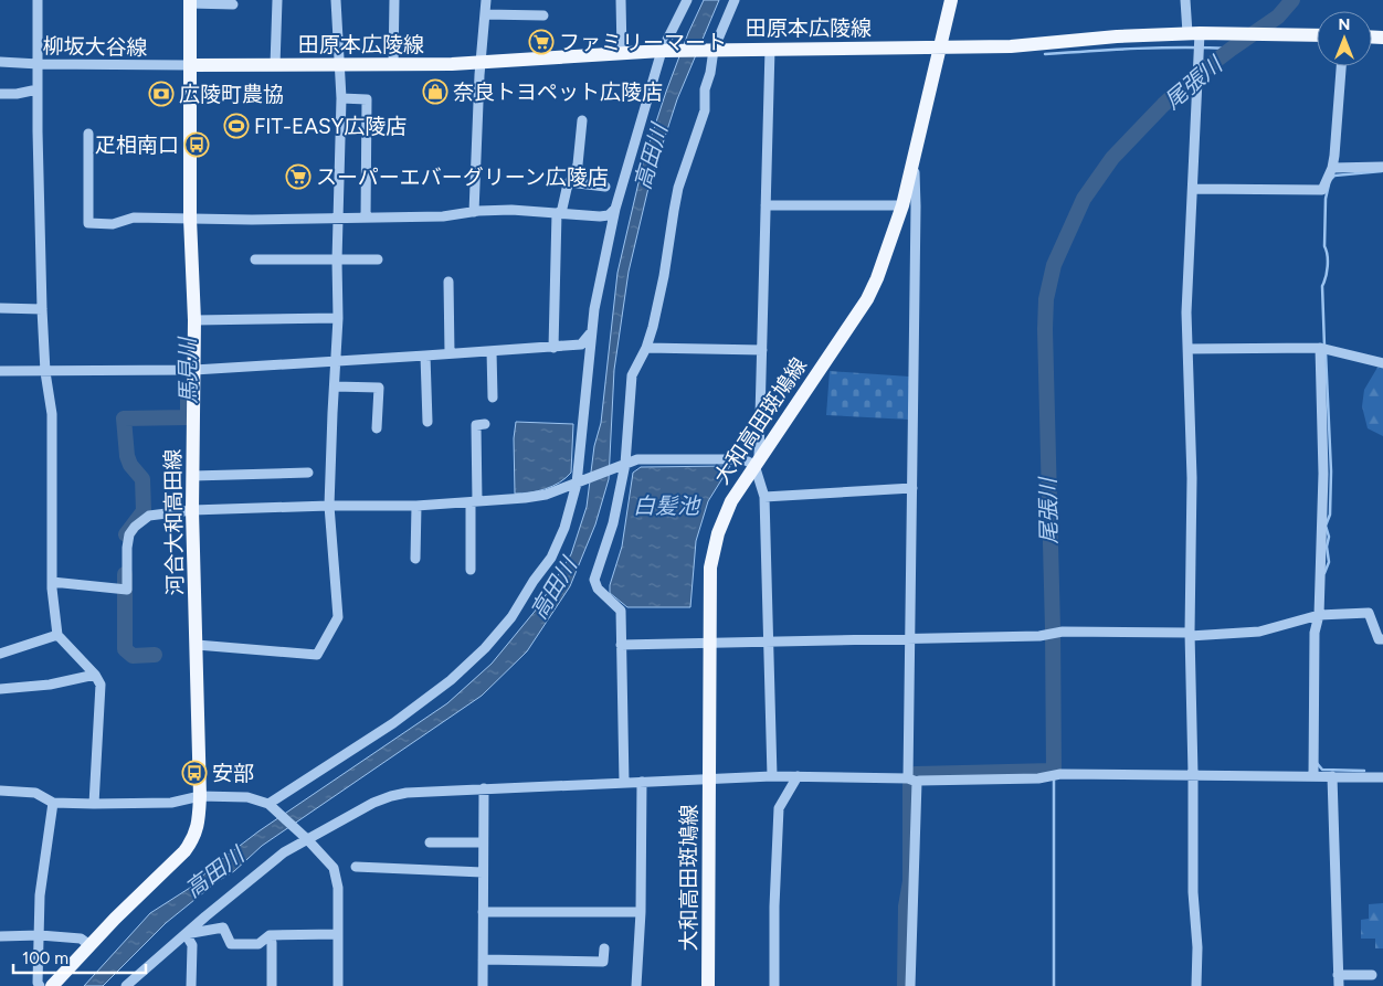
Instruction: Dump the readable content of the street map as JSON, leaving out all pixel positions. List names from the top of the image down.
{
  "streets": {
    "main road": ["田原本広陵線", "大和高田斑鳩線", "河合大和高田線"],
    "street": ["柳坂大谷線"]
  },
  "crossings": [
    ["田原本広陵線", "柳坂大谷線"],
    ["田原本広陵線", "大和高田斑鳩線"],
    ["田原本広陵線", "河合大和高田線"],
    ["柳坂大谷線", "河合大和高田線"]
  ],
  "water": [
    "尾張川",
    "高田川",
    "馬見川",
    "白髪池"
  ],
  "places": {
    "supermarket": ["ファミリーマート", "スーパーエバーグリーン広陵店"],
    "shop": ["奈良トヨペット広陵店"],
    "bank": ["広陵町農協"],
    "sports": ["FIT-EASY広陵店"],
    "bus stop": ["疋相南口", "安部"]
  },
  "scale_bar": "100 m",
  "north": "top"
}
